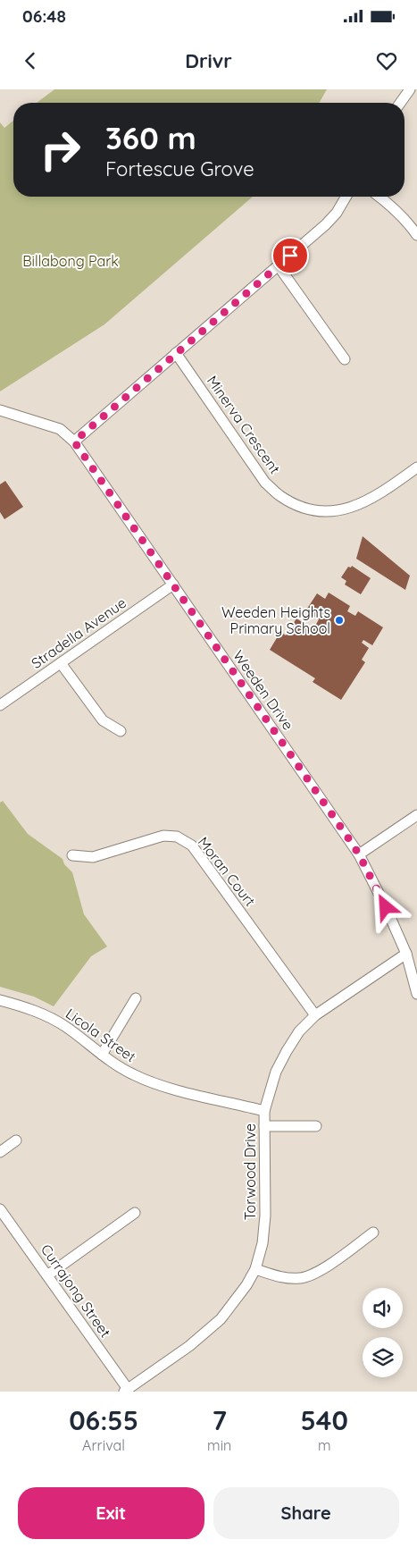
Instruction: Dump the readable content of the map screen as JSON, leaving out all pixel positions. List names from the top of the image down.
{
  "streets": {
    "street": [
      "Minerva Crescent",
      "Stradella Avenue",
      "Weeden Drive",
      "Moran Court",
      "Licola Street",
      "Torwood Drive",
      "Currajong Street"
    ]
  },
  "crossings": [
    ["Stradella Avenue", "Weeden Drive"],
    ["Weeden Drive", "Torwood Drive"],
    ["Moran Court", "Torwood Drive"],
    ["Licola Street", "Torwood Drive"],
    ["Torwood Drive", "Currajong Street"]
  ],
  "parks": ["Billabong Park"],
  "places": ["Weeden Heights Primary School"],
  "page": {
    "status": "06:48",
    "header": "Drivr",
    "turn": ["360 m", "Fortescue Grove"],
    "eta": [
      "06:55",
      "Arrival",
      "7",
      "min",
      "540",
      "m"
    ],
    "buttons": ["Exit", "Share"]
  }
}
